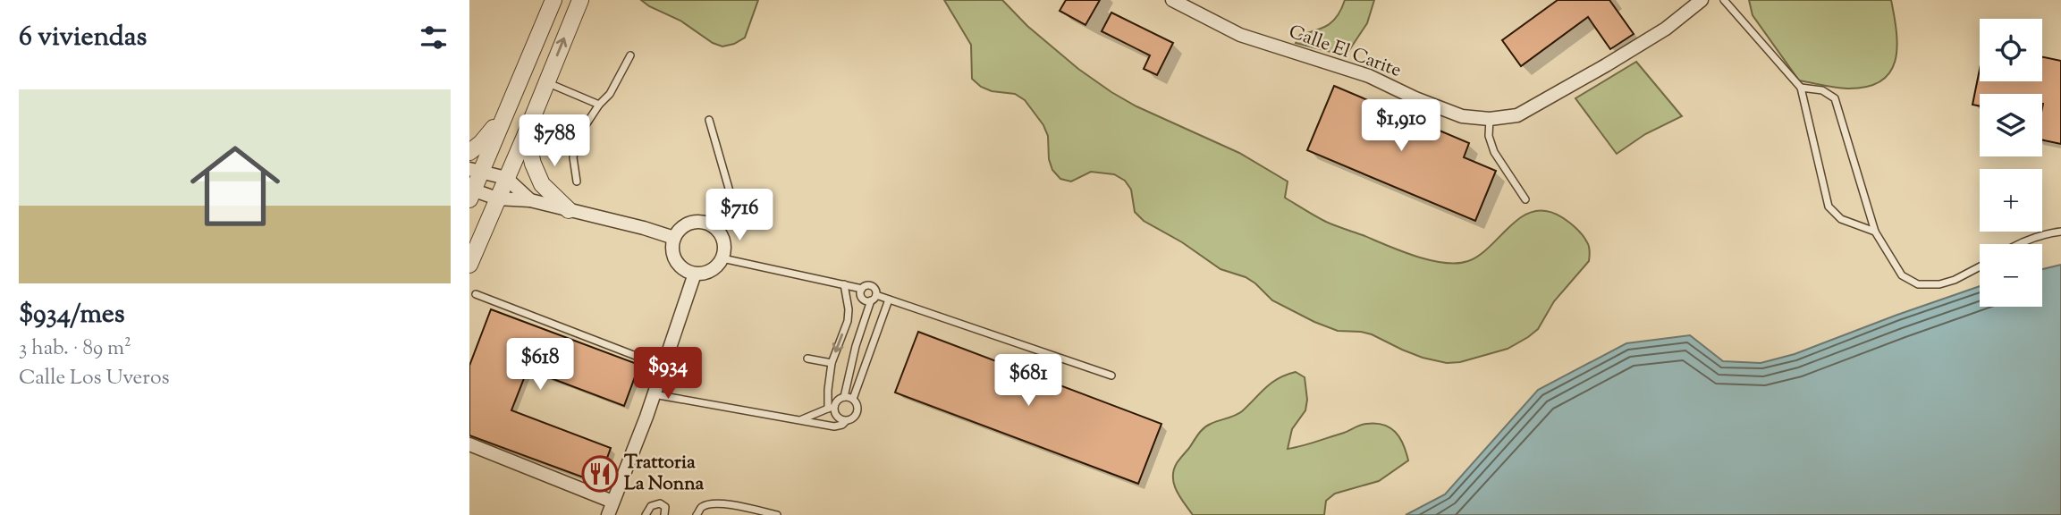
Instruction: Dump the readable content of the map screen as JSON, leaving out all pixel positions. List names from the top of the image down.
{
  "streets": {
    "street": ["Calle El Carite"]
  },
  "places": {
    "restaurant": ["Trattoria La Nonna"]
  },
  "page": {
    "heading": "6 viviendas",
    "map_buttons": ["+", "−"],
    "list": [
      {
        "name": "$934/mes",
        "note": "3 hab. · 89 m² · Calle Los Uveros"
      }
    ],
    "price": [
      "$1,910",
      "$788",
      "$716",
      "$618",
      "$934",
      "$681"
    ]
  }
}
